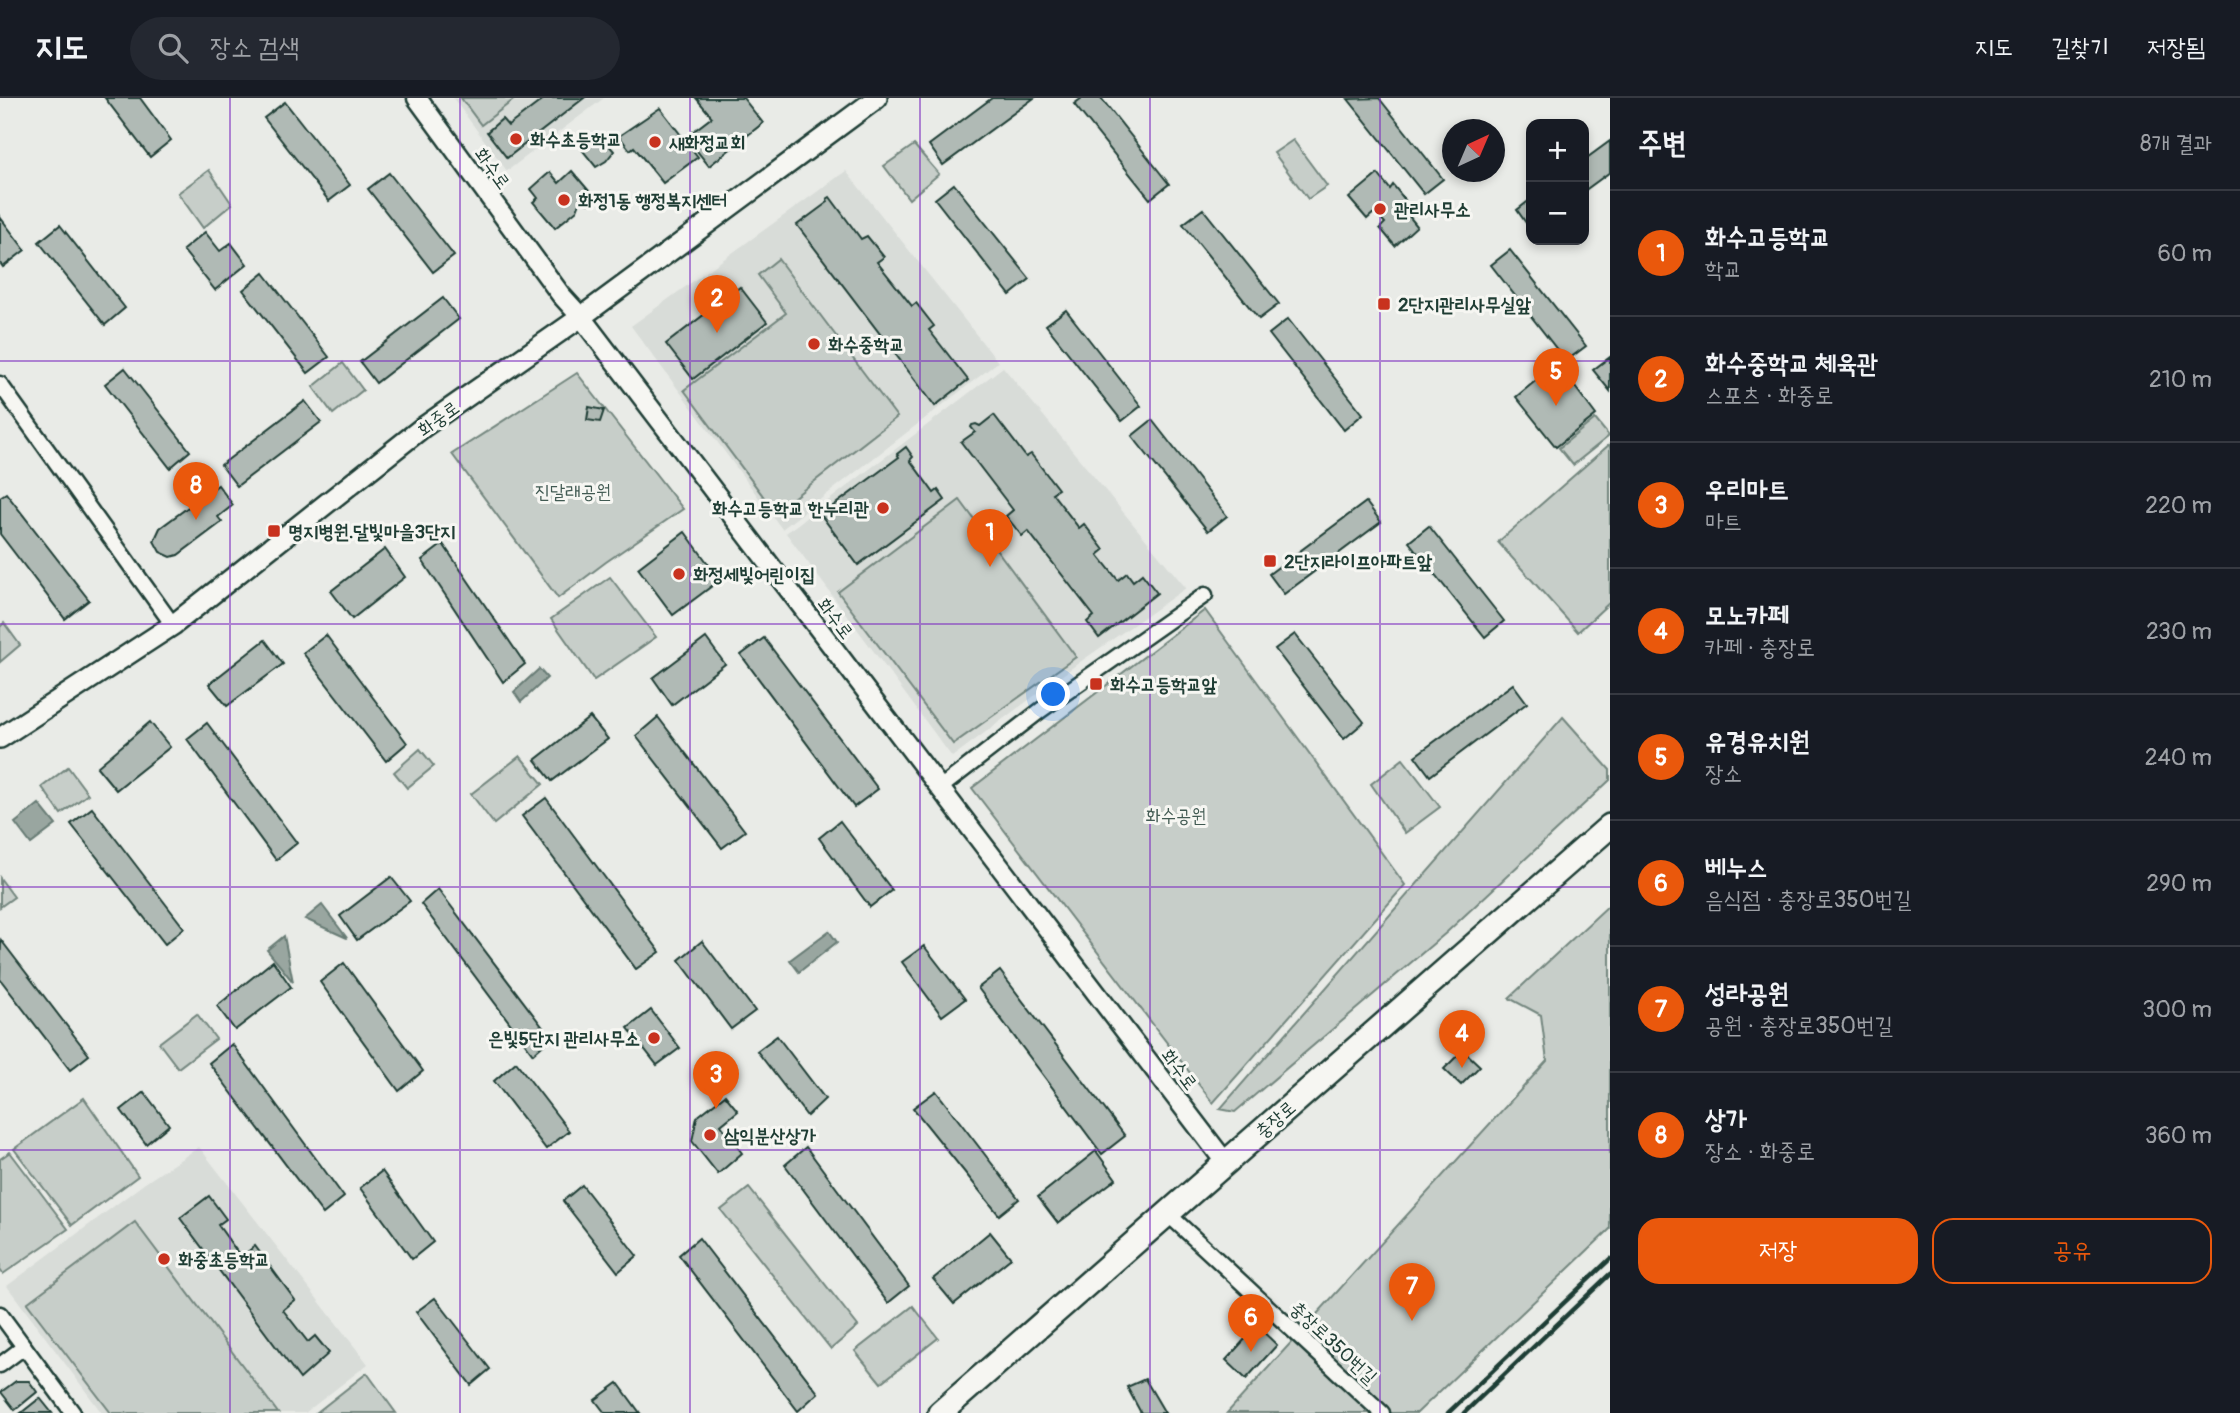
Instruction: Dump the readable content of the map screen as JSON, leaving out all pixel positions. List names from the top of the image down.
{
  "streets": {
    "main road": ["화중로", "충장로"],
    "street": ["화수로", "충장로350번길"]
  },
  "crossings": [
    ["화수로", "화중로"],
    ["화수로", "충장로"],
    ["충장로", "충장로350번길"]
  ],
  "parks": ["진달래공원", "화수공원"],
  "places": {
    "other": [
      "화수초등학교",
      "새화정교회",
      "화정1동 행정복지센터",
      "관리사무소",
      "화수중학교",
      "화수고등학교 한누리관",
      "화정세빛어린이집",
      "은빛5단지 관리사무소",
      "삼익분산상가",
      "화중초등학교"
    ],
    "transit": [
      "2단지관리사무실앞",
      "명지병원.달빛마을3단지",
      "2단지라이프아파트앞",
      "화수고등학교앞"
    ]
  },
  "north": "top right",
  "page": {
    "header": "지도",
    "search": "장소 검색",
    "nav": ["지도", "길찾기", "저장됨"],
    "heading": ["주변", "8개 결과"],
    "map_buttons": ["+", "−"],
    "list": [
      {
        "mark": "1",
        "name": "화수고등학교",
        "note": "학교",
        "value": "60 m"
      },
      {
        "mark": "2",
        "name": "화수중학교 체육관",
        "note": "스포츠 · 화중로",
        "value": "210 m"
      },
      {
        "mark": "3",
        "name": "우리마트",
        "note": "마트",
        "value": "220 m"
      },
      {
        "mark": "4",
        "name": "모노카페",
        "note": "카페 · 충장로",
        "value": "230 m"
      },
      {
        "mark": "5",
        "name": "유경유치원",
        "note": "장소",
        "value": "240 m"
      },
      {
        "mark": "6",
        "name": "베누스",
        "note": "음식점 · 충장로350번길",
        "value": "290 m"
      },
      {
        "mark": "7",
        "name": "성라공원",
        "note": "공원 · 충장로350번길",
        "value": "300 m"
      },
      {
        "mark": "8",
        "name": "상가",
        "note": "장소 · 화중로",
        "value": "360 m"
      }
    ],
    "pins": [
      "2",
      "5",
      "8",
      "1",
      "4",
      "3",
      "7",
      "6"
    ],
    "buttons": ["저장", "공유"]
  }
}
